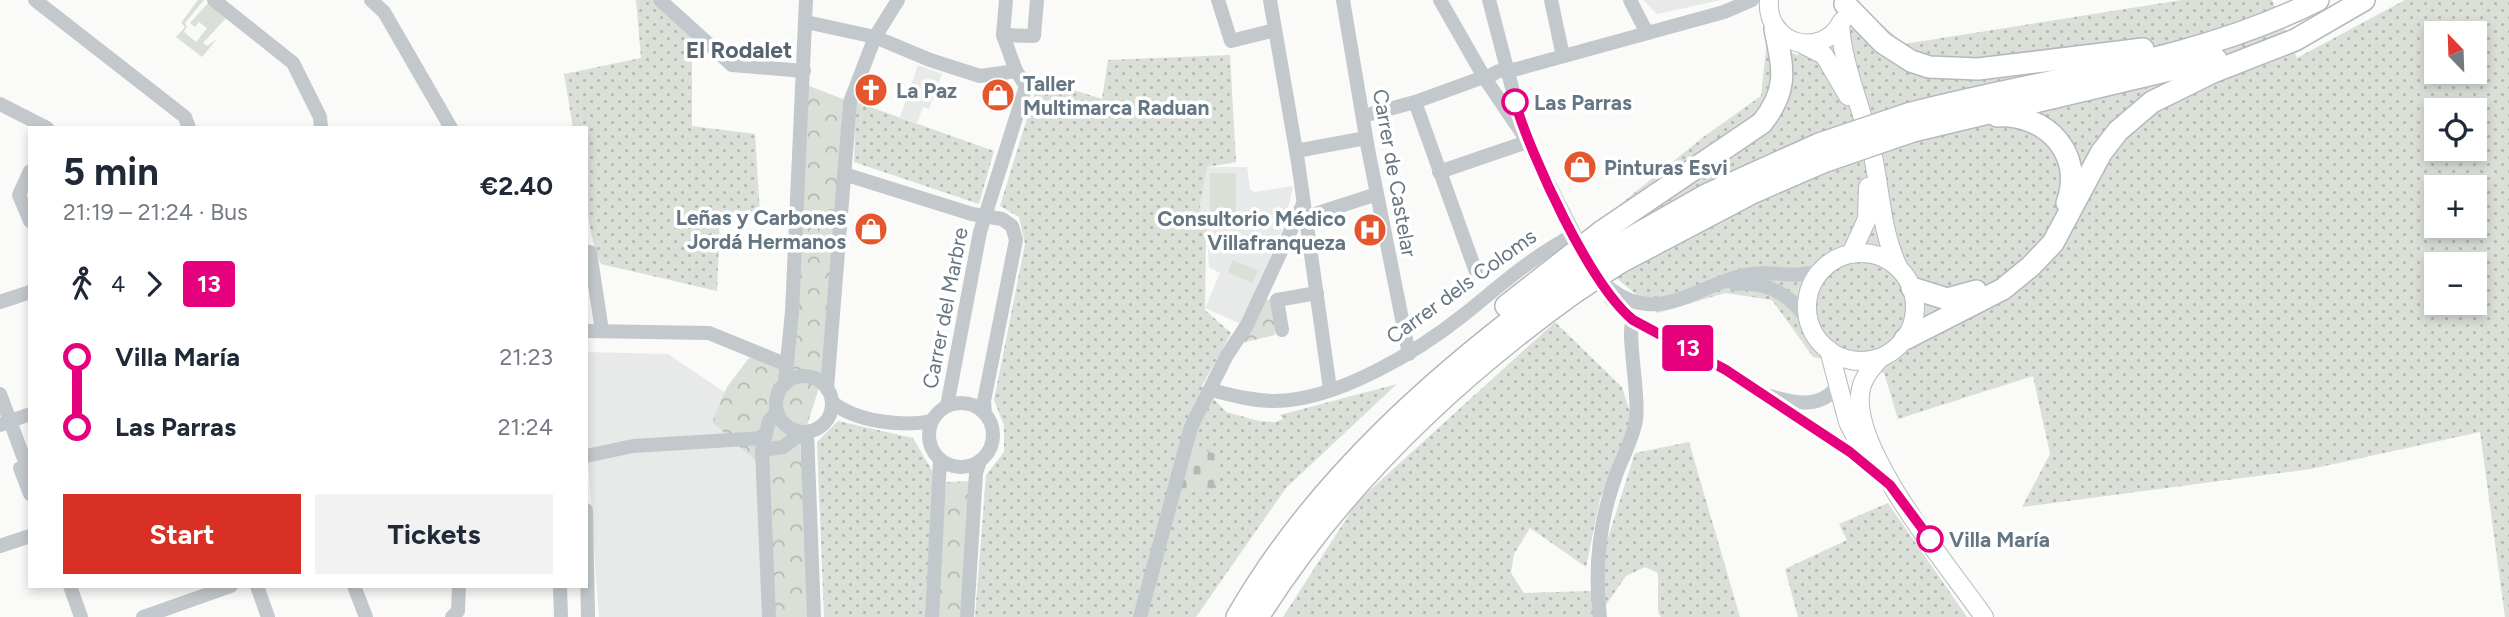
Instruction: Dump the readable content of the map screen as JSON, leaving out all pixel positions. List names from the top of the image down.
{
  "streets": {
    "street": ["Carrer de Castelar", "Carrer dels Coloms", "Carrer del Marbre"]
  },
  "crossings": [
    ["Carrer de Castelar", "Carrer dels Coloms"]
  ],
  "districts": ["El Rodalet"],
  "places": {
    "church": ["La Paz"],
    "shop": ["Taller Multimarca Raduan", "Pinturas Esvi", "Leñas y Carbones Jordá Hermanos"],
    "other": ["Las Parras", "Villa María"],
    "hospital": ["Consultorio Médico Villafranqueza"]
  },
  "lines": ["bus line 13"],
  "north": "top left",
  "page": {
    "on_map": "13",
    "map_buttons": ["+", "−"],
    "heading": ["5 min", "21:19 – 21:24 · Bus", "€2.40"],
    "legs": ["4", "13"],
    "list": [
      {
        "name": "Villa María",
        "value": "21:23"
      },
      {
        "name": "Las Parras",
        "value": "21:24"
      }
    ],
    "buttons": ["Start", "Tickets"]
  }
}
